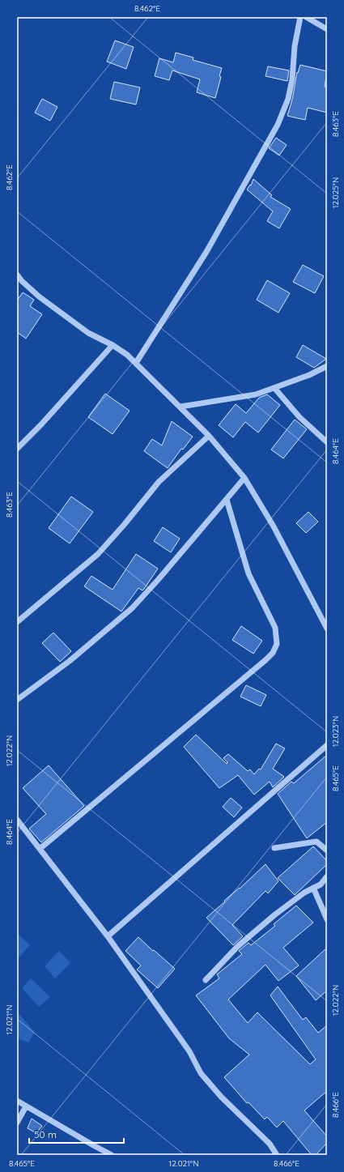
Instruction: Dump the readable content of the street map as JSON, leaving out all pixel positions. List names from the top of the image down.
{
  "scale_bar": "50 m",
  "coordinates": [
    "8.462°E",
    "8.463°E",
    "12.025°N",
    "8.464°E",
    "12.023°N",
    "12.022°N",
    "8.465°E",
    "12.021°N",
    "8.466°E"
  ]
}
